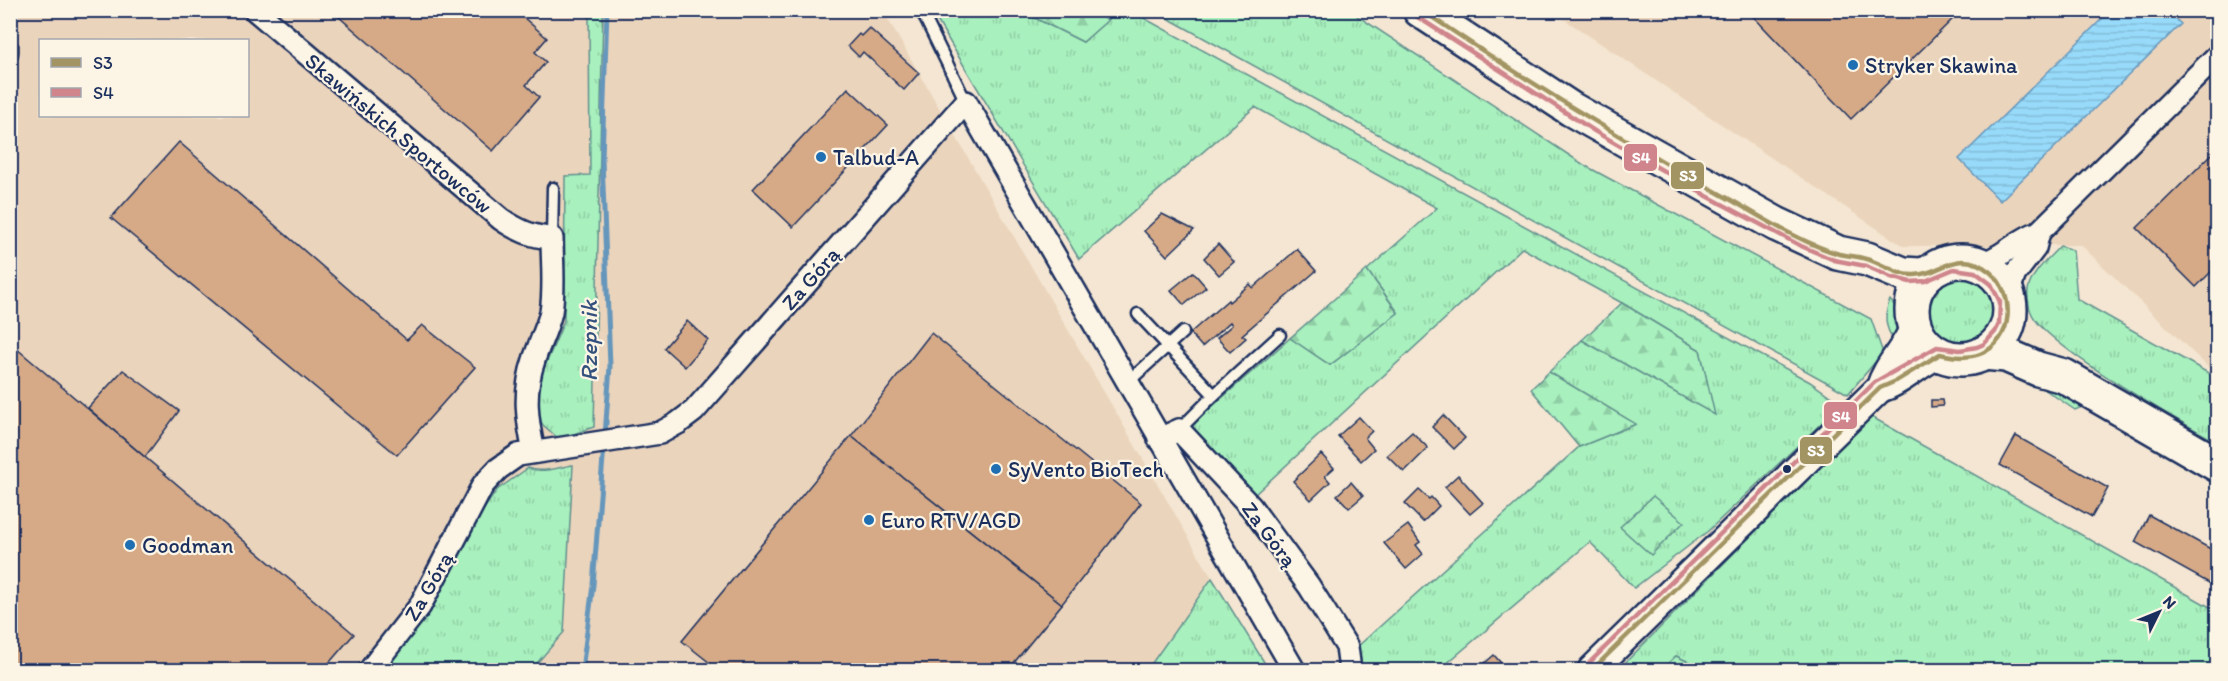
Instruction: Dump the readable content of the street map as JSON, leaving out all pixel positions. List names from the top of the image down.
{
  "streets": {
    "street": ["Skawińskich Sportowców", "Za Górą"]
  },
  "water": ["Rzepnik"],
  "places": [
    "Stryker Skawina",
    "Talbud-A",
    "SyVento BioTech",
    "Euro RTV/AGD",
    "Goodman"
  ],
  "lines": ["transit line S3", "transit line S4"],
  "legend": ["S3", "S4"],
  "north": "top right"
}
